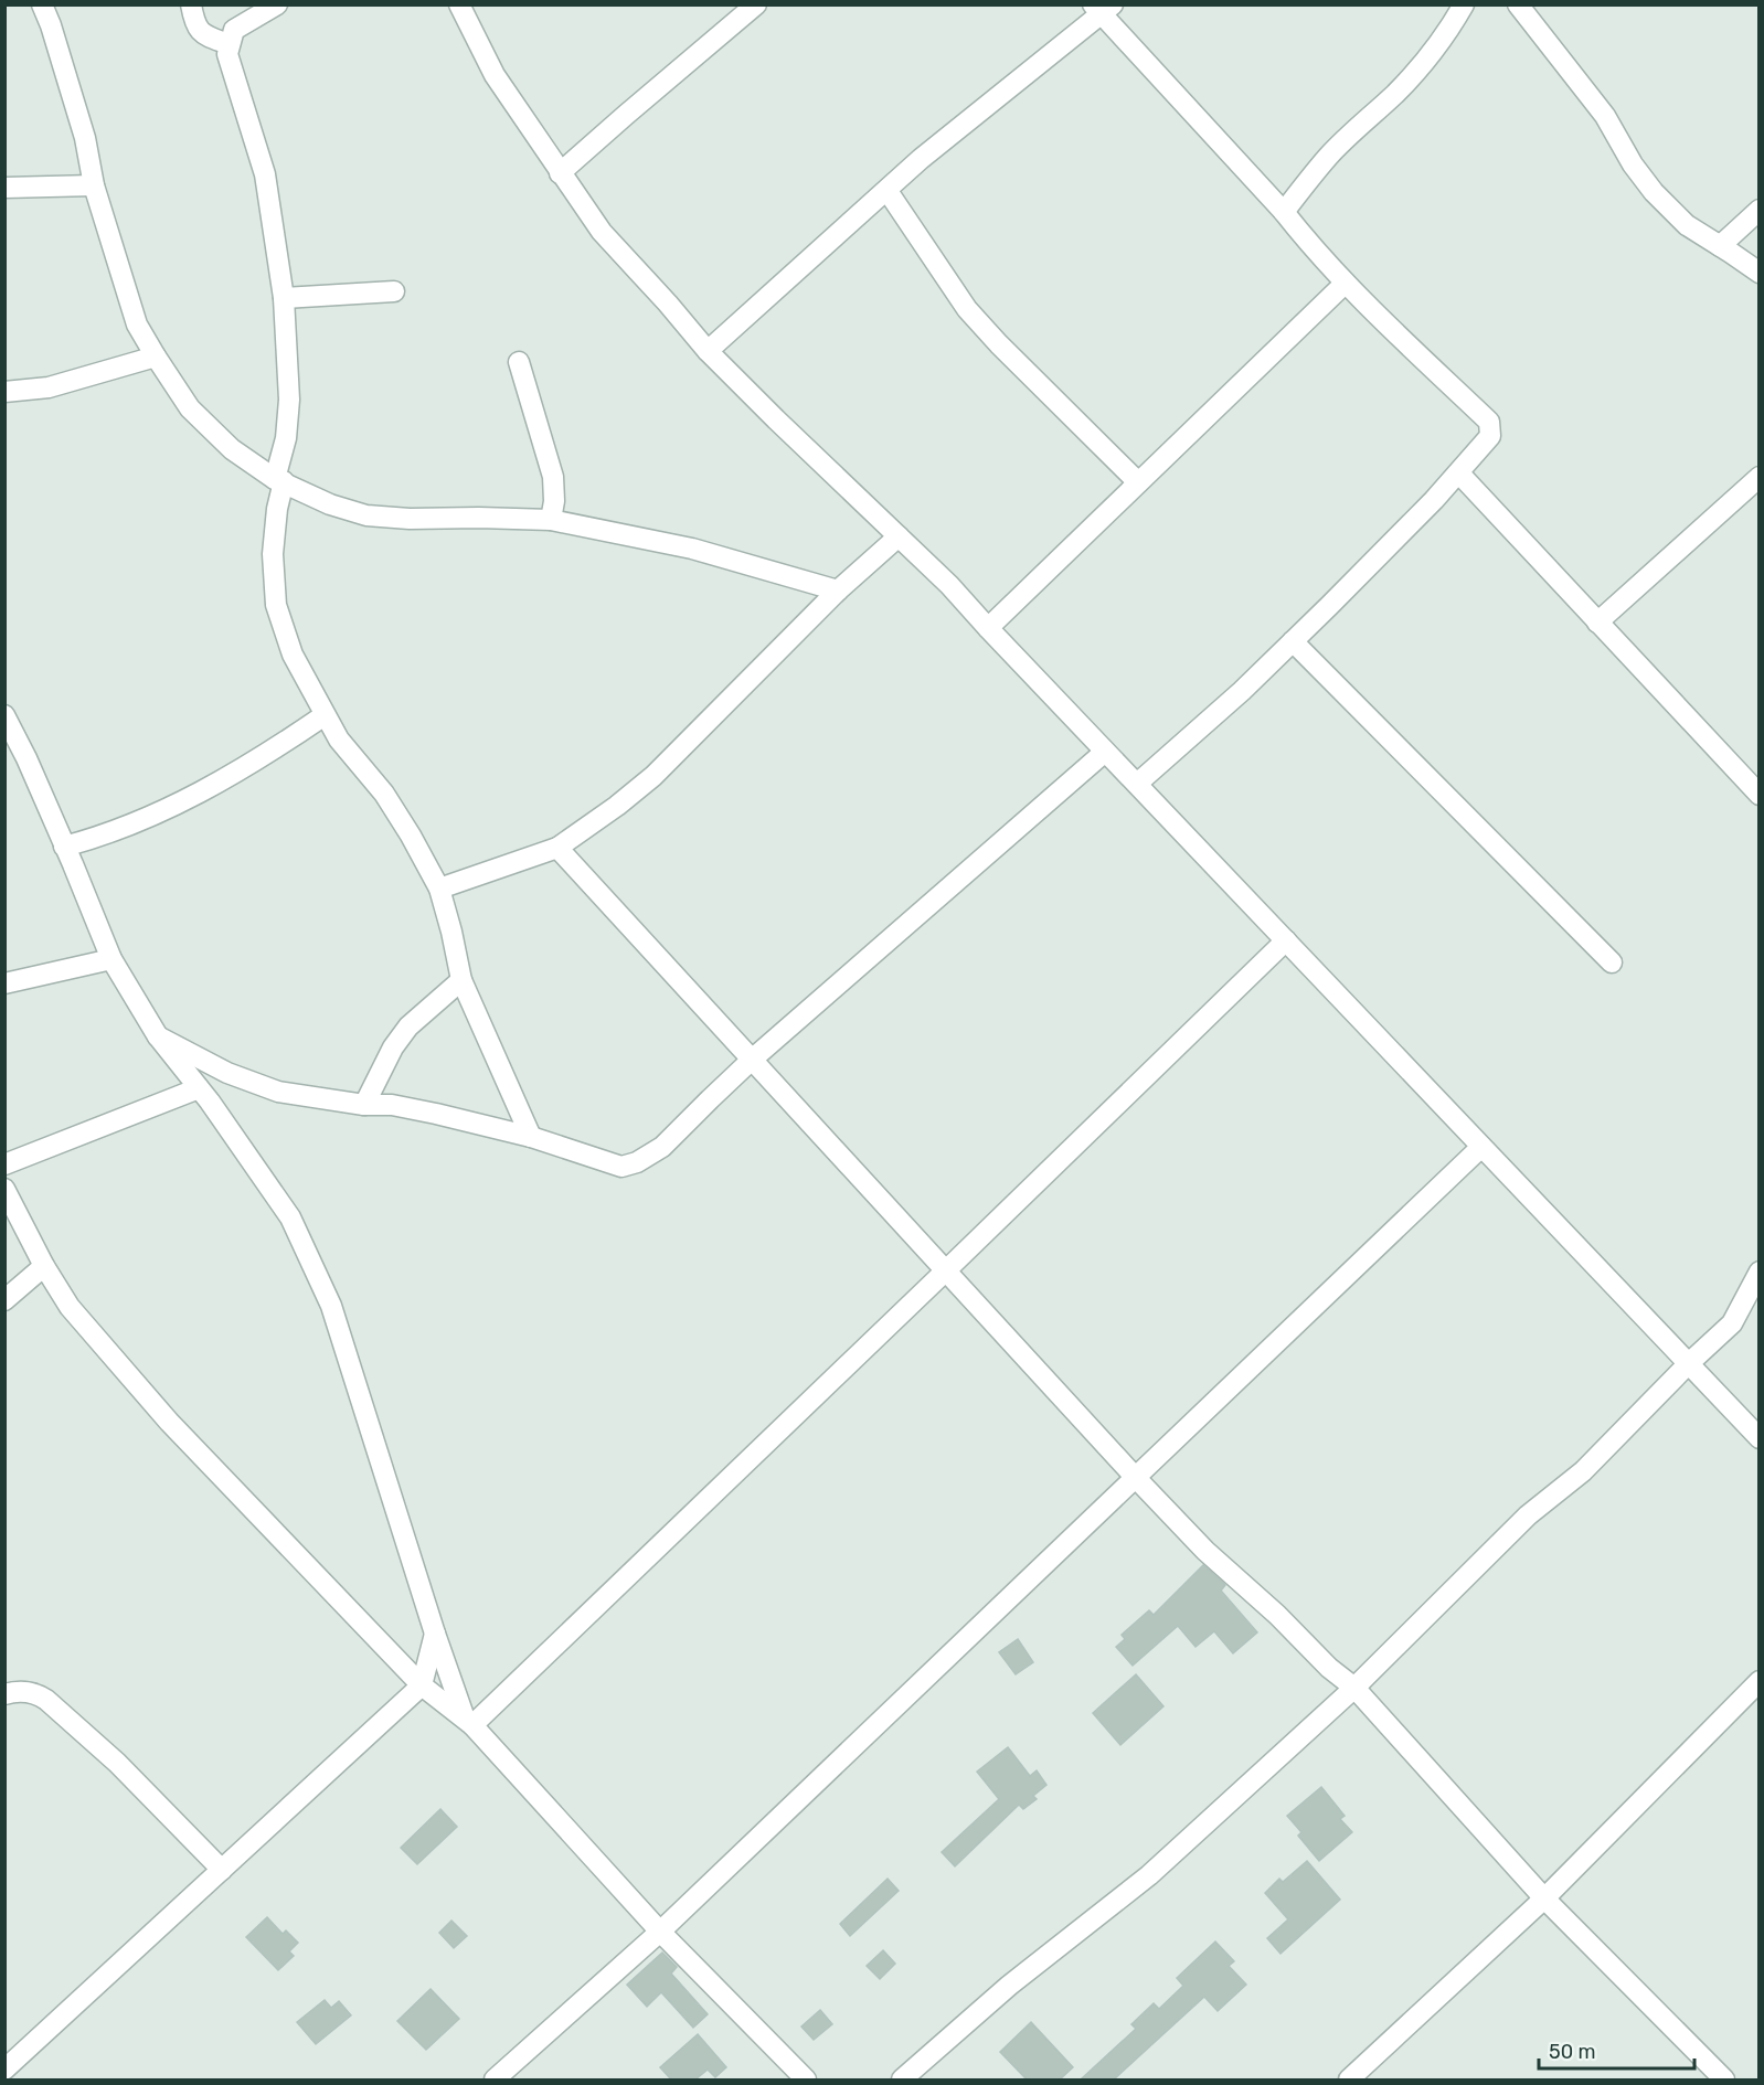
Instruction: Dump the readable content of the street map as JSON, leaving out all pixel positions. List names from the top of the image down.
{
  "scale_bar": "50 m"
}
